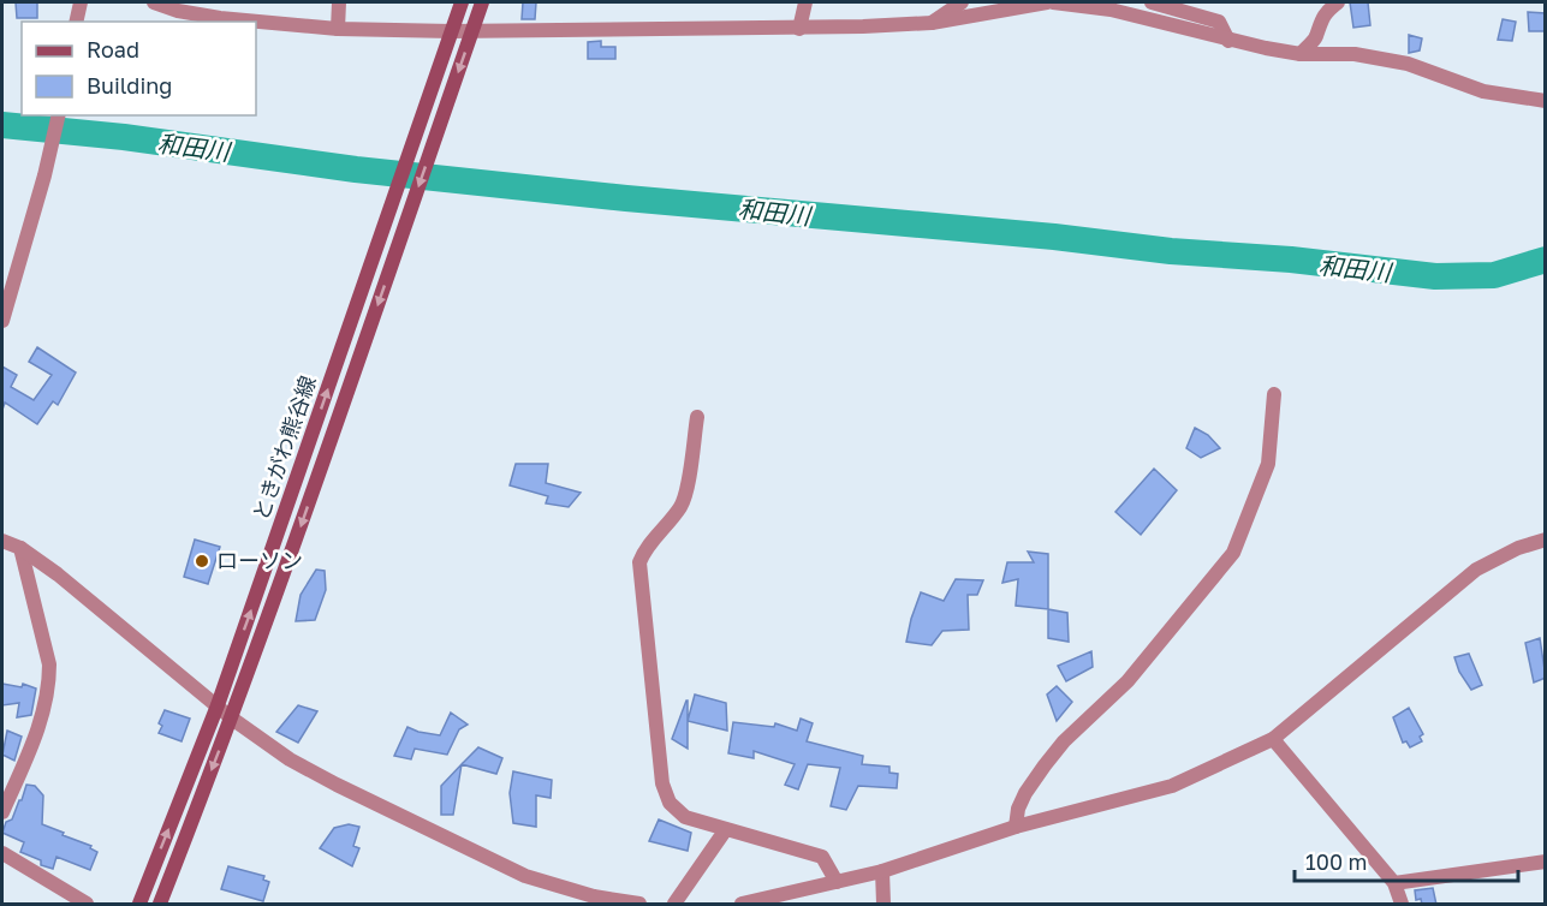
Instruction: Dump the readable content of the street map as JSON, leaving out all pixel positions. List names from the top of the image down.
{
  "streets": {
    "main road": ["ときがわ熊谷線"]
  },
  "water": ["和田川"],
  "places": ["ローソン"],
  "legend": ["Road", "Building"],
  "scale_bar": "100 m"
}
